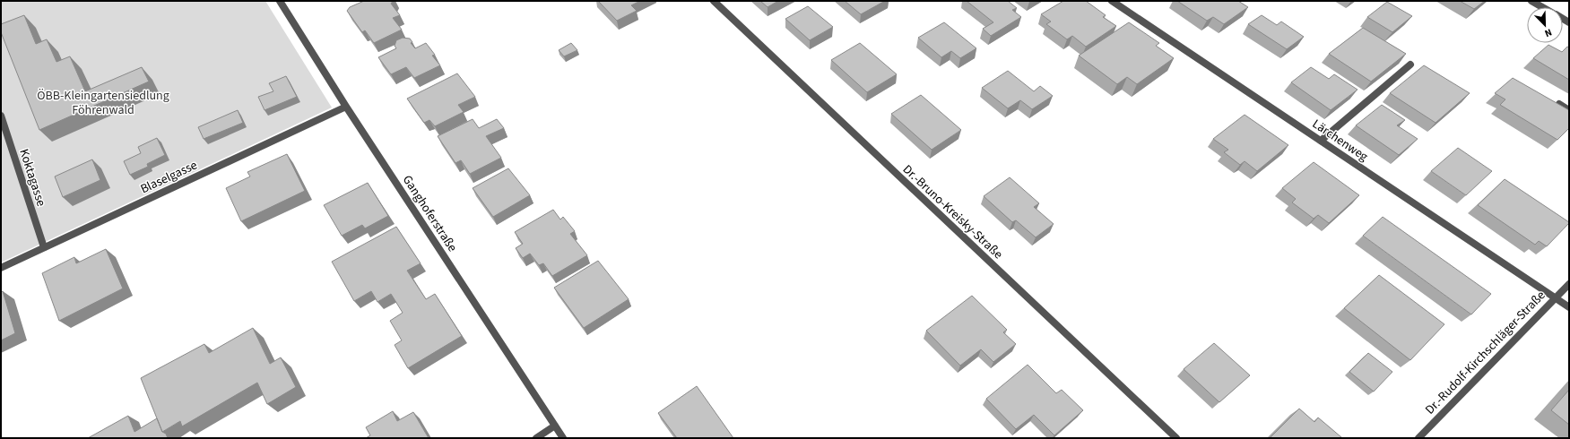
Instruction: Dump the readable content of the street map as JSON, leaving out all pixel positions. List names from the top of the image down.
{
  "streets": {
    "street": [
      "Lärchenweg",
      "Blaselgasse",
      "Koktagasse",
      "Dr.-Bruno-Kreisky-Straße",
      "Ganghoferstraße",
      "Dr.-Rudolf-Kirchschläger-Straße"
    ]
  },
  "crossings": [
    ["Lärchenweg", "Dr.-Rudolf-Kirchschläger-Straße"],
    ["Blaselgasse", "Koktagasse"],
    ["Blaselgasse", "Ganghoferstraße"]
  ],
  "parks": ["ÖBB-Kleingartensiedlung Föhrenwald"],
  "north": "bottom right"
}
